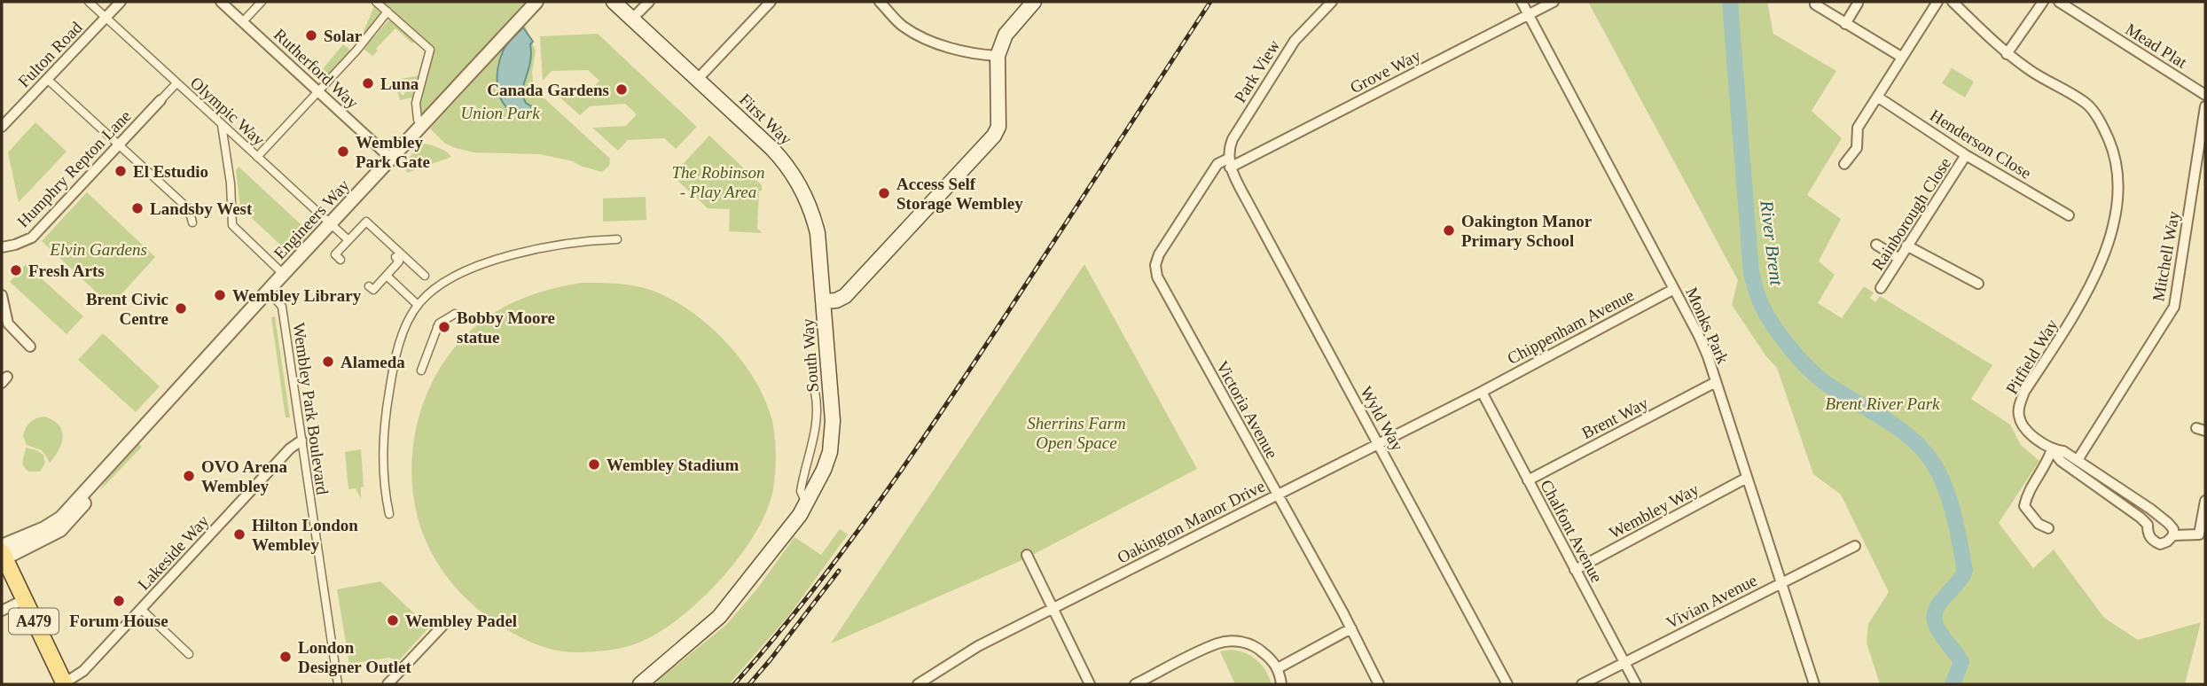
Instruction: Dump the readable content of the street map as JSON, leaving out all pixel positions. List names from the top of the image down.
{
  "streets": {
    "main road": ["First Way", "South Way", "A479"],
    "street": [
      "Mead Plat",
      "Fulton Road",
      "Rutherford Way",
      "Park View",
      "Grove Way",
      "Olympic Way",
      "Henderson Close",
      "Humphry Repton Lane",
      "Rainborough Close",
      "Engineers Way",
      "Mitchell Way",
      "Monks Park",
      "Chippenham Avenue",
      "Pitfield Way",
      "Wembley Park Boulevard",
      "Victoria Avenue",
      "Brent Way",
      "Wyld Way",
      "Wembley Way",
      "Oakington Manor Drive",
      "Chalfont Avenue",
      "Lakeside Way",
      "Vivian Avenue"
    ]
  },
  "crossings": [
    ["Fulton Road", "Olympic Way"],
    ["Rutherford Way", "Engineers Way"],
    ["Park View", "Grove Way"],
    ["Park View", "Victoria Avenue"],
    ["Park View", "Wyld Way"],
    ["Grove Way", "Monks Park"],
    ["Grove Way", "Victoria Avenue"],
    ["Grove Way", "Wyld Way"],
    ["Olympic Way", "Engineers Way"],
    ["First Way", "South Way"],
    ["Henderson Close", "Rainborough Close"],
    ["Engineers Way", "Wembley Park Boulevard"],
    ["Engineers Way", "A479"],
    ["Mitchell Way", "Pitfield Way"],
    ["Monks Park", "Chippenham Avenue"],
    ["Monks Park", "Brent Way"],
    ["Monks Park", "Wembley Way"],
    ["Monks Park", "Vivian Avenue"],
    ["Chippenham Avenue", "Oakington Manor Drive"],
    ["Chippenham Avenue", "Chalfont Avenue"],
    ["Wembley Park Boulevard", "Lakeside Way"],
    ["Victoria Avenue", "Wyld Way"],
    ["Victoria Avenue", "Oakington Manor Drive"],
    ["Brent Way", "Chalfont Avenue"],
    ["Wyld Way", "Oakington Manor Drive"],
    ["Wembley Way", "Chalfont Avenue"],
    ["Oakington Manor Drive", "Chalfont Avenue"],
    ["Chalfont Avenue", "Vivian Avenue"],
    ["Lakeside Way", "A479"]
  ],
  "water": ["River Brent"],
  "parks": [
    "Union Park",
    "The Robinson - Play Area",
    "Elvin Gardens",
    "Brent River Park",
    "Sherrins Farm Open Space"
  ],
  "places": [
    "Solar",
    "Luna",
    "Canada Gardens",
    "Wembley Park Gate",
    "El Estudio",
    "Access Self Storage Wembley",
    "Landsby West",
    "Oakington Manor Primary School",
    "Fresh Arts",
    "Wembley Library",
    "Brent Civic Centre",
    "Bobby Moore statue",
    "Alameda",
    "Wembley Stadium",
    "OVO Arena Wembley",
    "Hilton London Wembley",
    "Forum House",
    "Wembley Padel",
    "London Designer Outlet"
  ]
}
